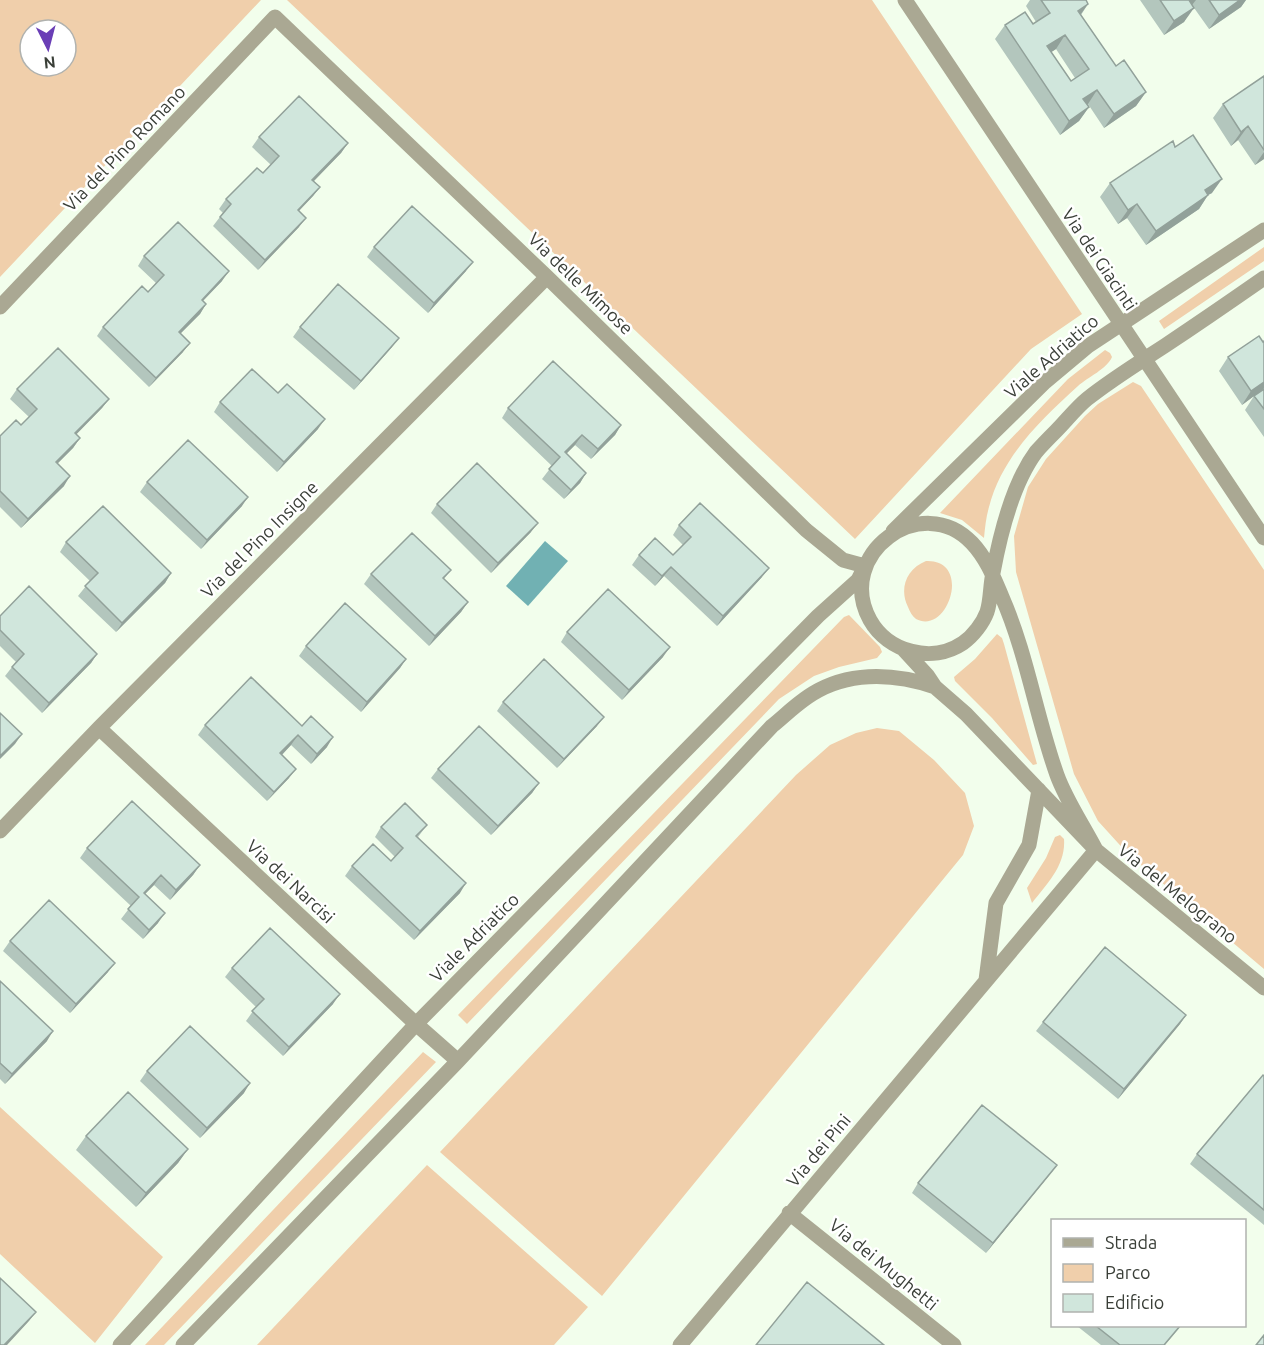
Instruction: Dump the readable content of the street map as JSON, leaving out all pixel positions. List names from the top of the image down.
{
  "streets": {
    "street": [
      "Via del Pino Romano",
      "Via dei Giacinti",
      "Via delle Mimose",
      "Viale Adriatico",
      "Via del Pino Insigne",
      "Via dei Narcisi",
      "Via del Melograno",
      "Via dei Pini",
      "Via dei Mughetti"
    ]
  },
  "crossings": [
    ["Via del Pino Romano", "Via delle Mimose"],
    ["Via dei Giacinti", "Viale Adriatico"],
    ["Via delle Mimose", "Viale Adriatico"],
    ["Via delle Mimose", "Via del Pino Insigne"],
    ["Viale Adriatico", "Via dei Narcisi"],
    ["Via del Pino Insigne", "Via dei Narcisi"],
    ["Via del Melograno", "Via dei Pini"],
    ["Via dei Pini", "Via dei Mughetti"]
  ],
  "legend": ["Strada", "Parco", "Edificio"],
  "north": "bottom"
}
